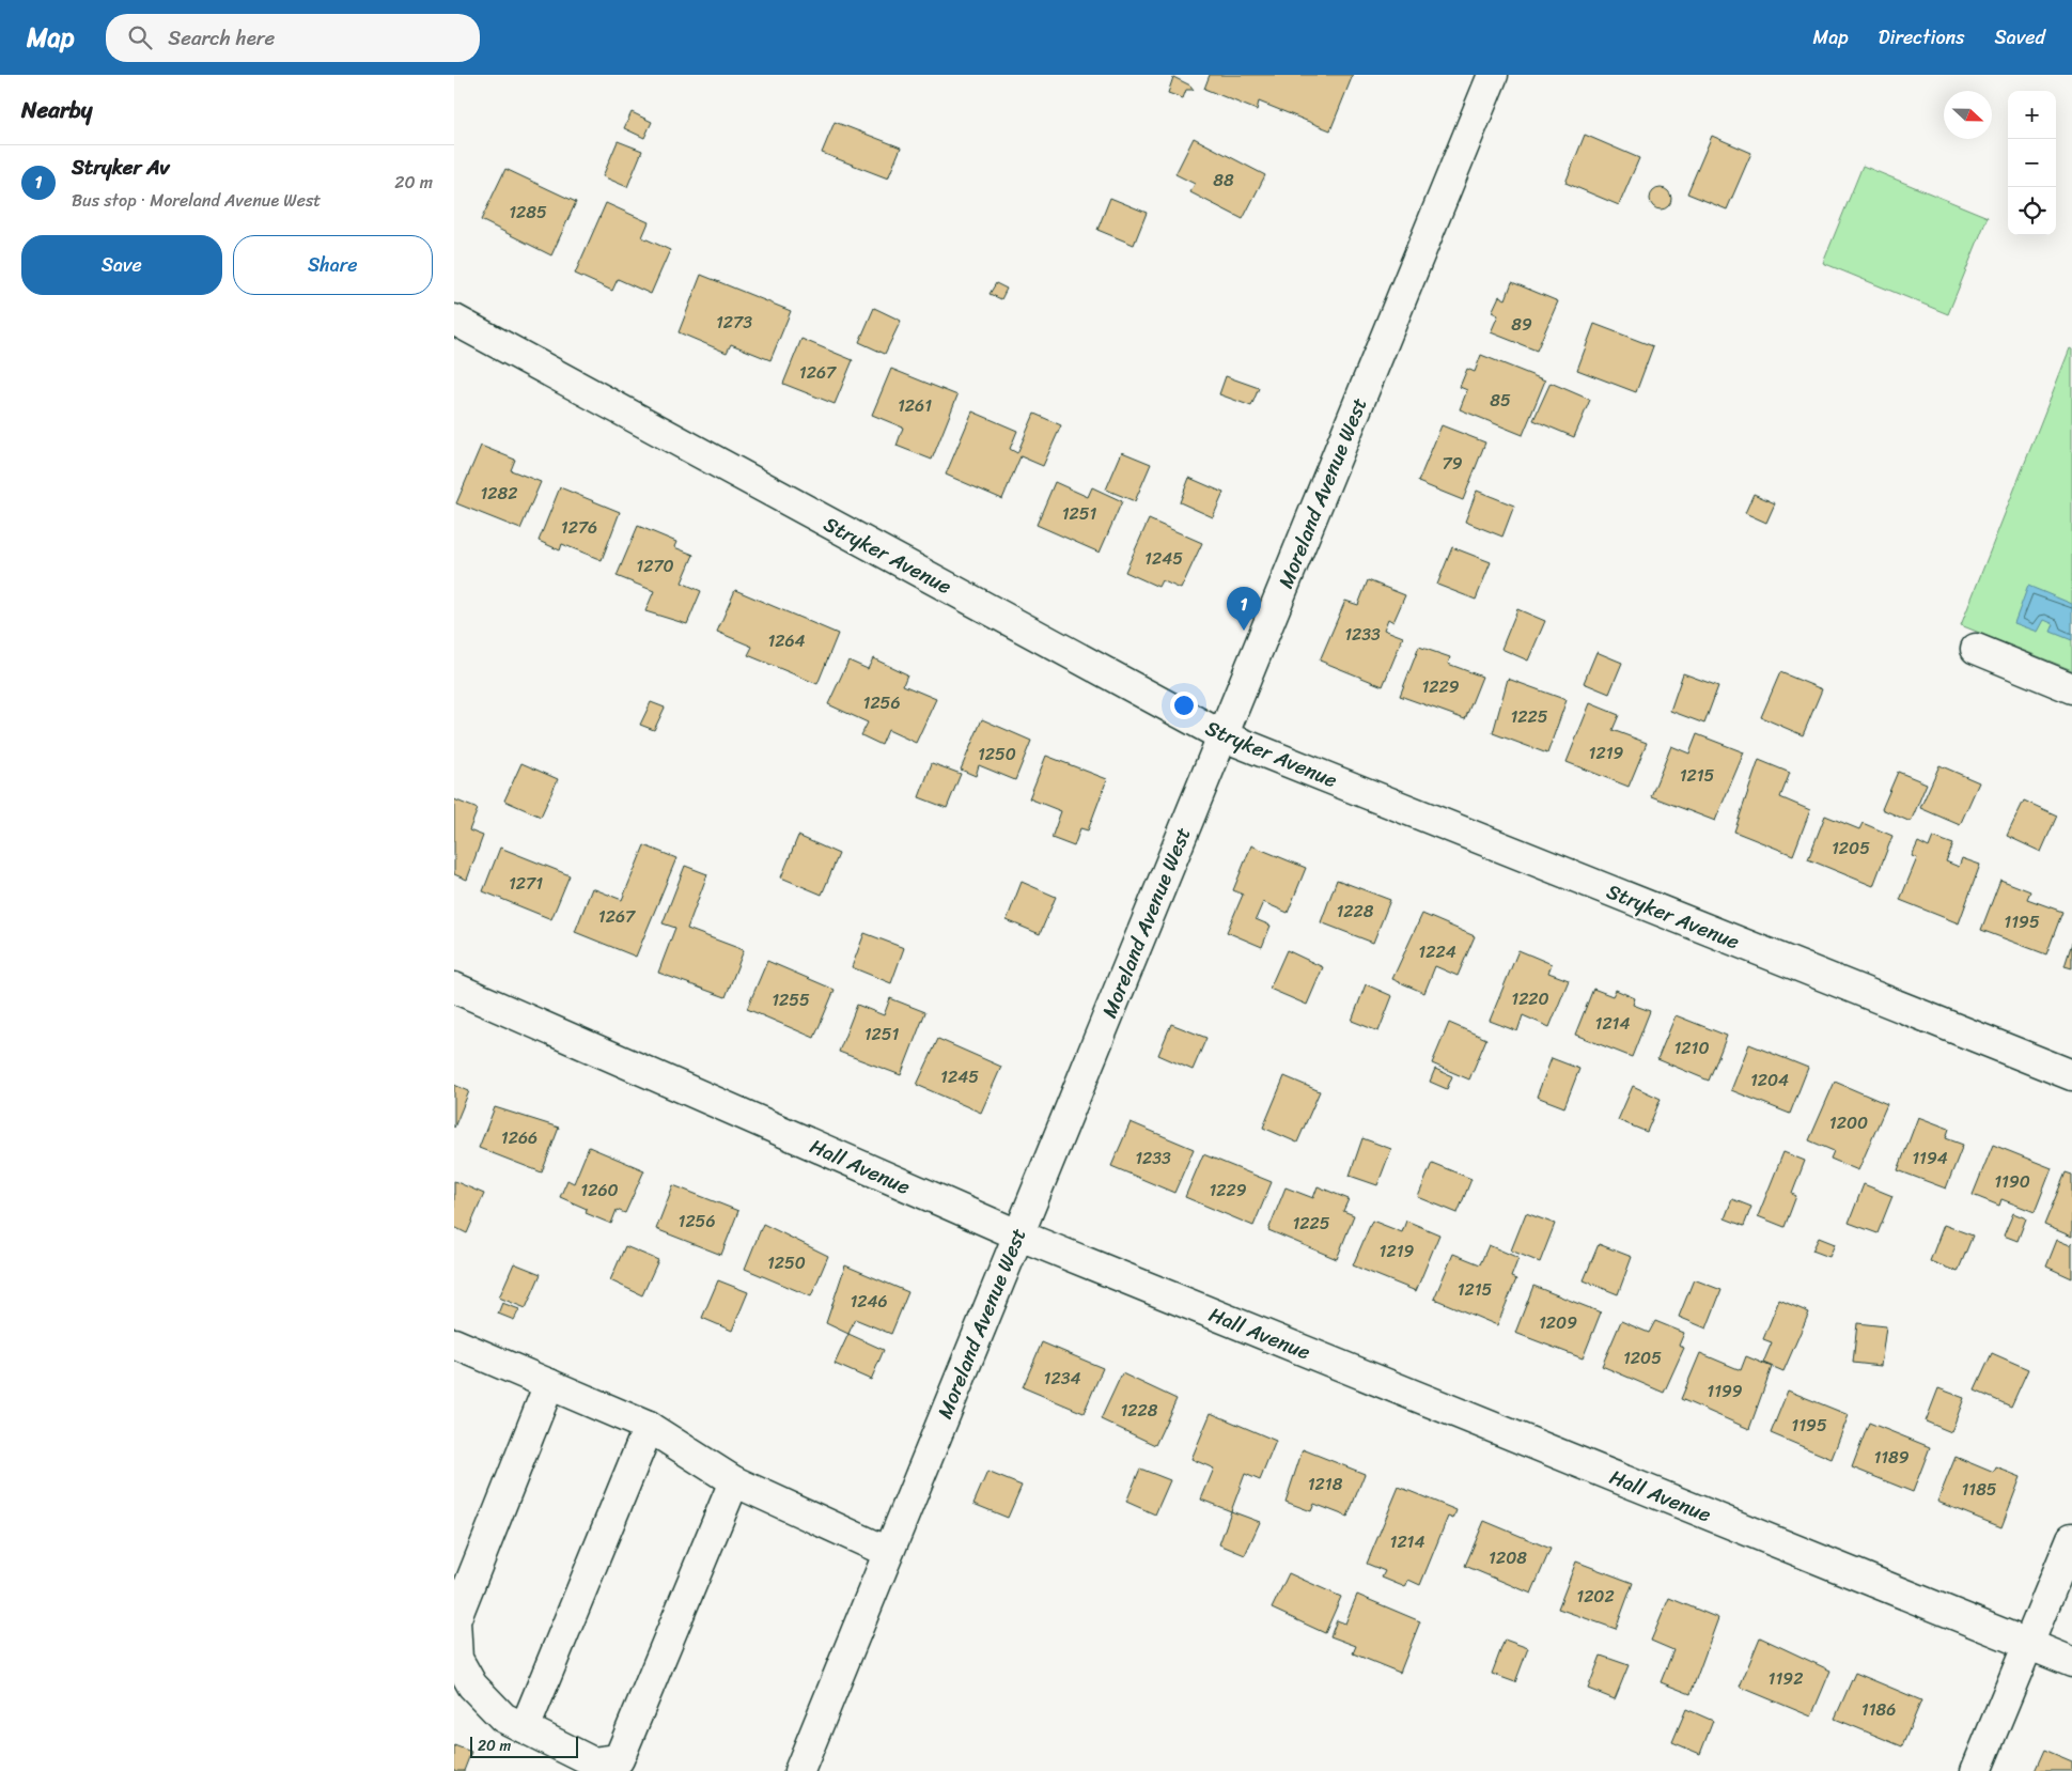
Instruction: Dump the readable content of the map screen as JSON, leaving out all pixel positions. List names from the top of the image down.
{
  "streets": {
    "street": ["Moreland Avenue West", "Stryker Avenue", "Hall Avenue"]
  },
  "crossings": [
    ["Moreland Avenue West", "Stryker Avenue"],
    ["Moreland Avenue West", "Hall Avenue"]
  ],
  "house_numbers": [
    "88",
    "1285",
    "1273",
    "89",
    "1267",
    "85",
    "1261",
    "79",
    "1282",
    "1251",
    "1276",
    "1245",
    "1270",
    "1233",
    "1264",
    "1229",
    "1256",
    "1225",
    "1219",
    "1250",
    "1215",
    "1205",
    "1271",
    "1228",
    "1267",
    "1195",
    "1224",
    "1220",
    "1255",
    "1214",
    "1251",
    "1210",
    "1245",
    "1204",
    "1200",
    "1266",
    "1233",
    "1194",
    "1190",
    "1260",
    "1229",
    "1256",
    "1225",
    "1219",
    "1250",
    "1215",
    "1246",
    "1209",
    "1205",
    "1234",
    "1199",
    "1228",
    "1195",
    "1189",
    "1218",
    "1185",
    "1214",
    "1208",
    "1202",
    "1192",
    "1186"
  ],
  "scale_bar": "20 m",
  "north": "right",
  "page": {
    "header": "Map",
    "search": "Search here",
    "nav": ["Map", "Directions", "Saved"],
    "heading": "Nearby",
    "map_buttons": ["+", "−"],
    "list": [
      {
        "mark": "1",
        "name": "Stryker Av",
        "note": "Bus stop · Moreland Avenue West",
        "value": "20 m"
      }
    ],
    "buttons": ["Save", "Share"],
    "pins": "1",
    "scale": "20 m"
  }
}
